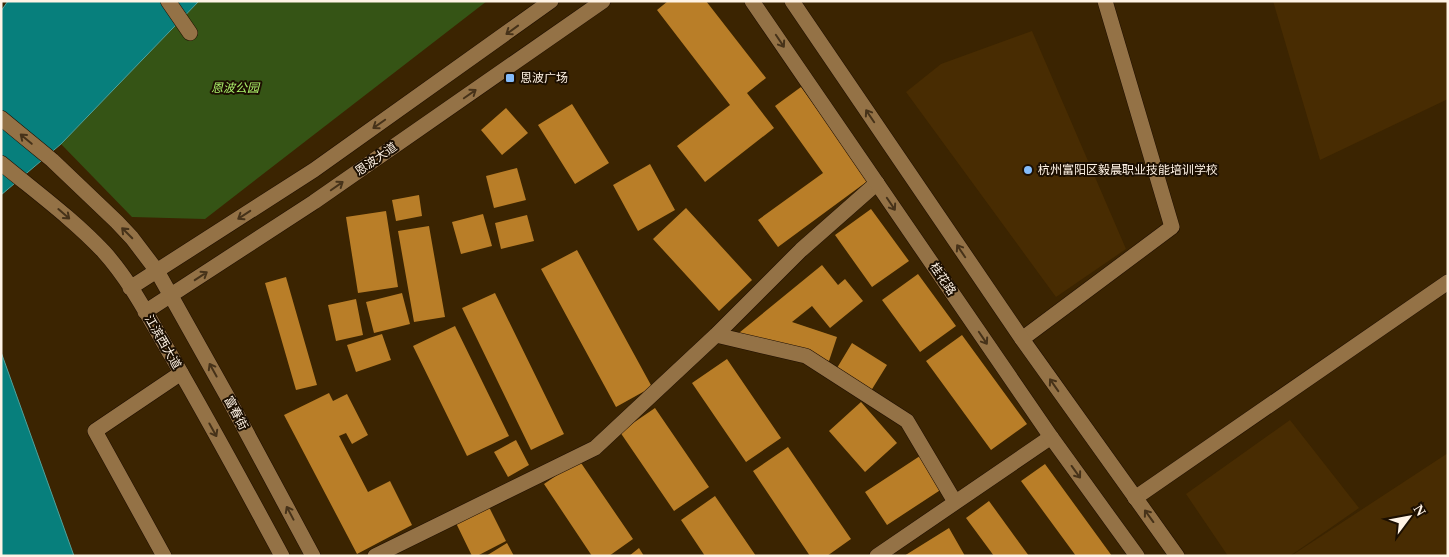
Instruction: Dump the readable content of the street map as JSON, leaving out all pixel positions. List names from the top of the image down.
{
  "streets": {
    "main road": [
      "恩波大道",
      "桂花路",
      "江滨西大道",
      "富春街"
    ]
  },
  "crossings": [
    ["恩波大道", "江滨西大道"],
    ["恩波大道", "富春街"]
  ],
  "one_way": ["富春街"],
  "parks": ["恩波公园"],
  "places": {
    "transit": ["恩波广场"],
    "other": ["杭州富阳区毅晨职业技能培训学校"]
  },
  "north": "top right"
}
